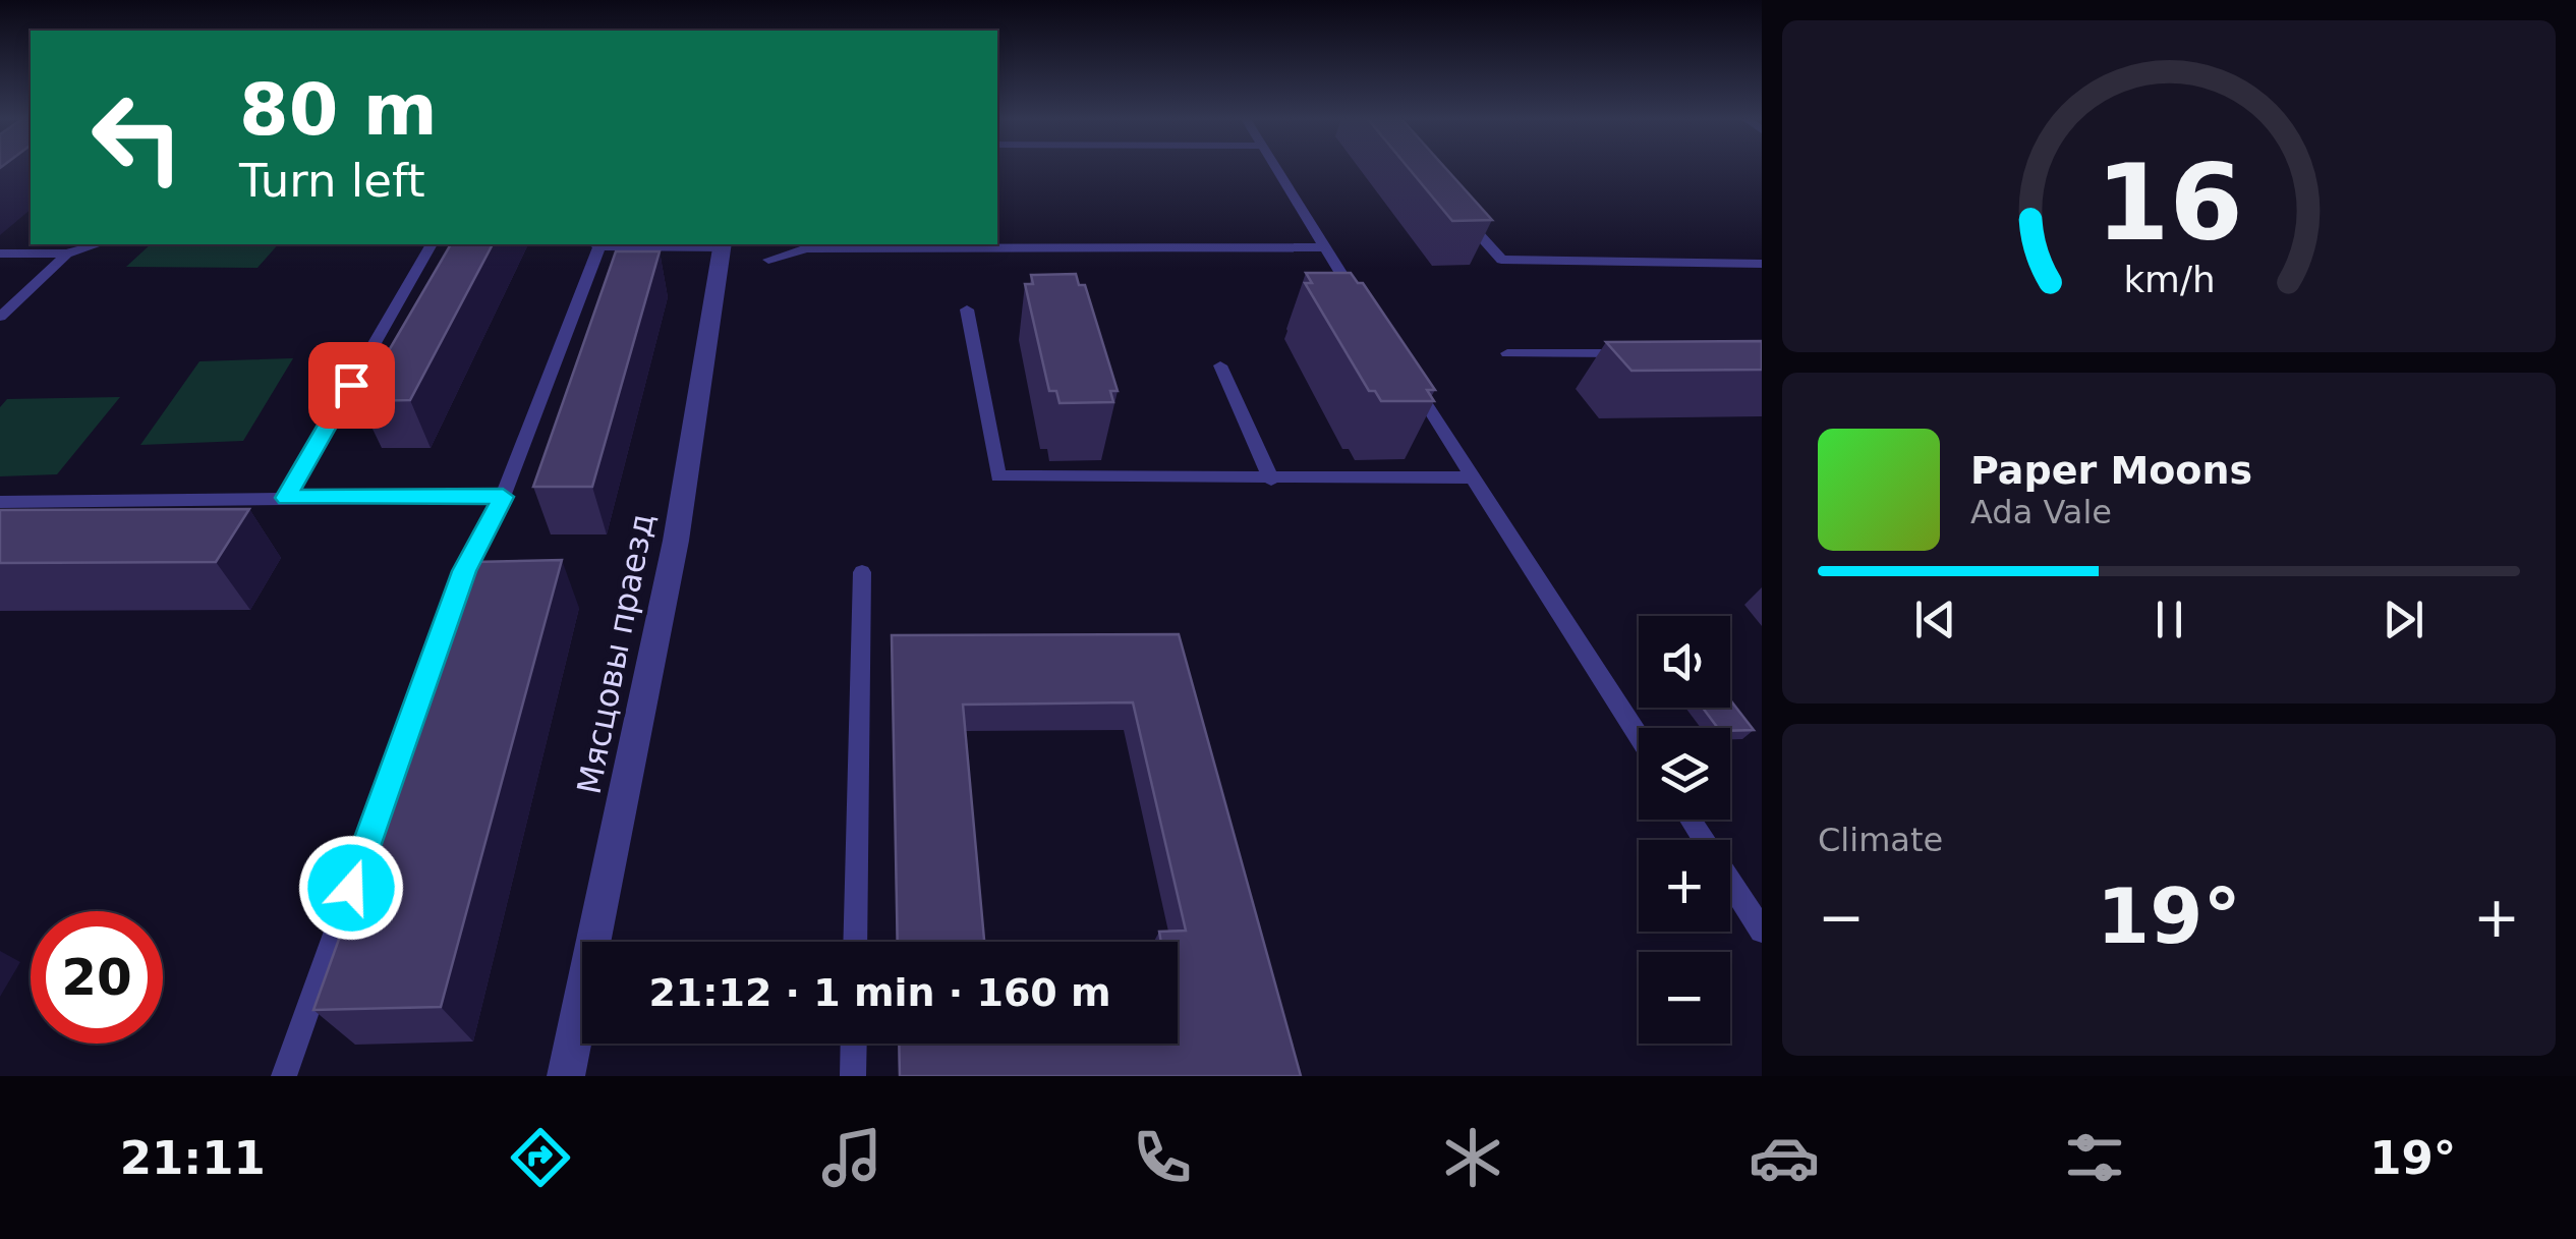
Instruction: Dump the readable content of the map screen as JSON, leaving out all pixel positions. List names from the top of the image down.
{
  "streets": {
    "street": ["Мясцовы праезд"]
  },
  "page": {
    "turn": ["80 m", "Turn left"],
    "song": ["Paper Moons", "Ada Vale"],
    "map_buttons": ["+", "−"],
    "tile": "Climate",
    "heat": ["−", "19°", "+"],
    "limit": "20",
    "trip": "21:12 · 1 min · 160 m",
    "tabs": ["21:11", "19°"],
    "gauge": ["16", "km/h"]
  }
}
